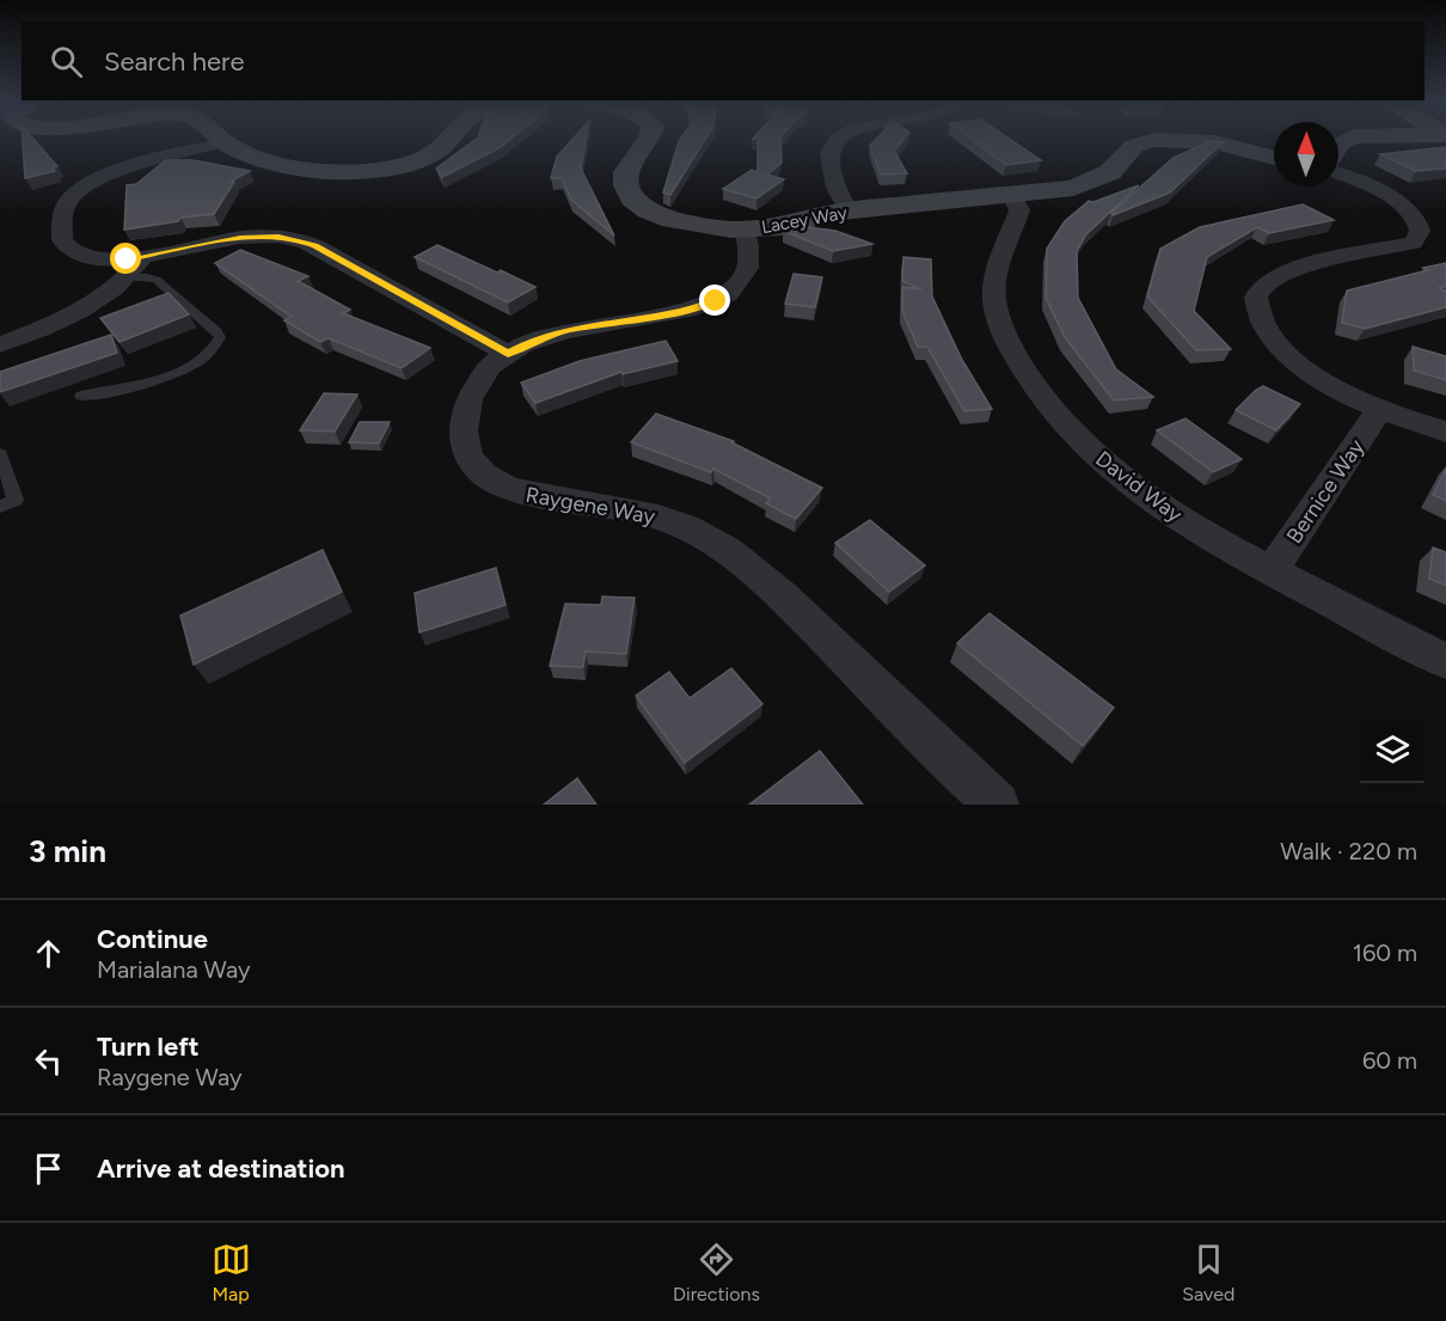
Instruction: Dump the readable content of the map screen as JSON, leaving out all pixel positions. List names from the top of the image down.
{
  "streets": {
    "street": [
      "Lacey Way",
      "David Way",
      "Bernice Way",
      "Raygene Way"
    ]
  },
  "crossings": [
    ["Lacey Way", "David Way"],
    ["Lacey Way", "Raygene Way"],
    ["David Way", "Bernice Way"]
  ],
  "north": "top",
  "page": {
    "search": "Search here",
    "heading": ["3 min", "Walk · 220 m"],
    "list": [
      ["Continue", "Marialana Way", "160 m"],
      ["Turn left", "Raygene Way", "60 m"],
      "Arrive at destination"
    ],
    "nav": ["Map", "Directions", "Saved"]
  }
}
